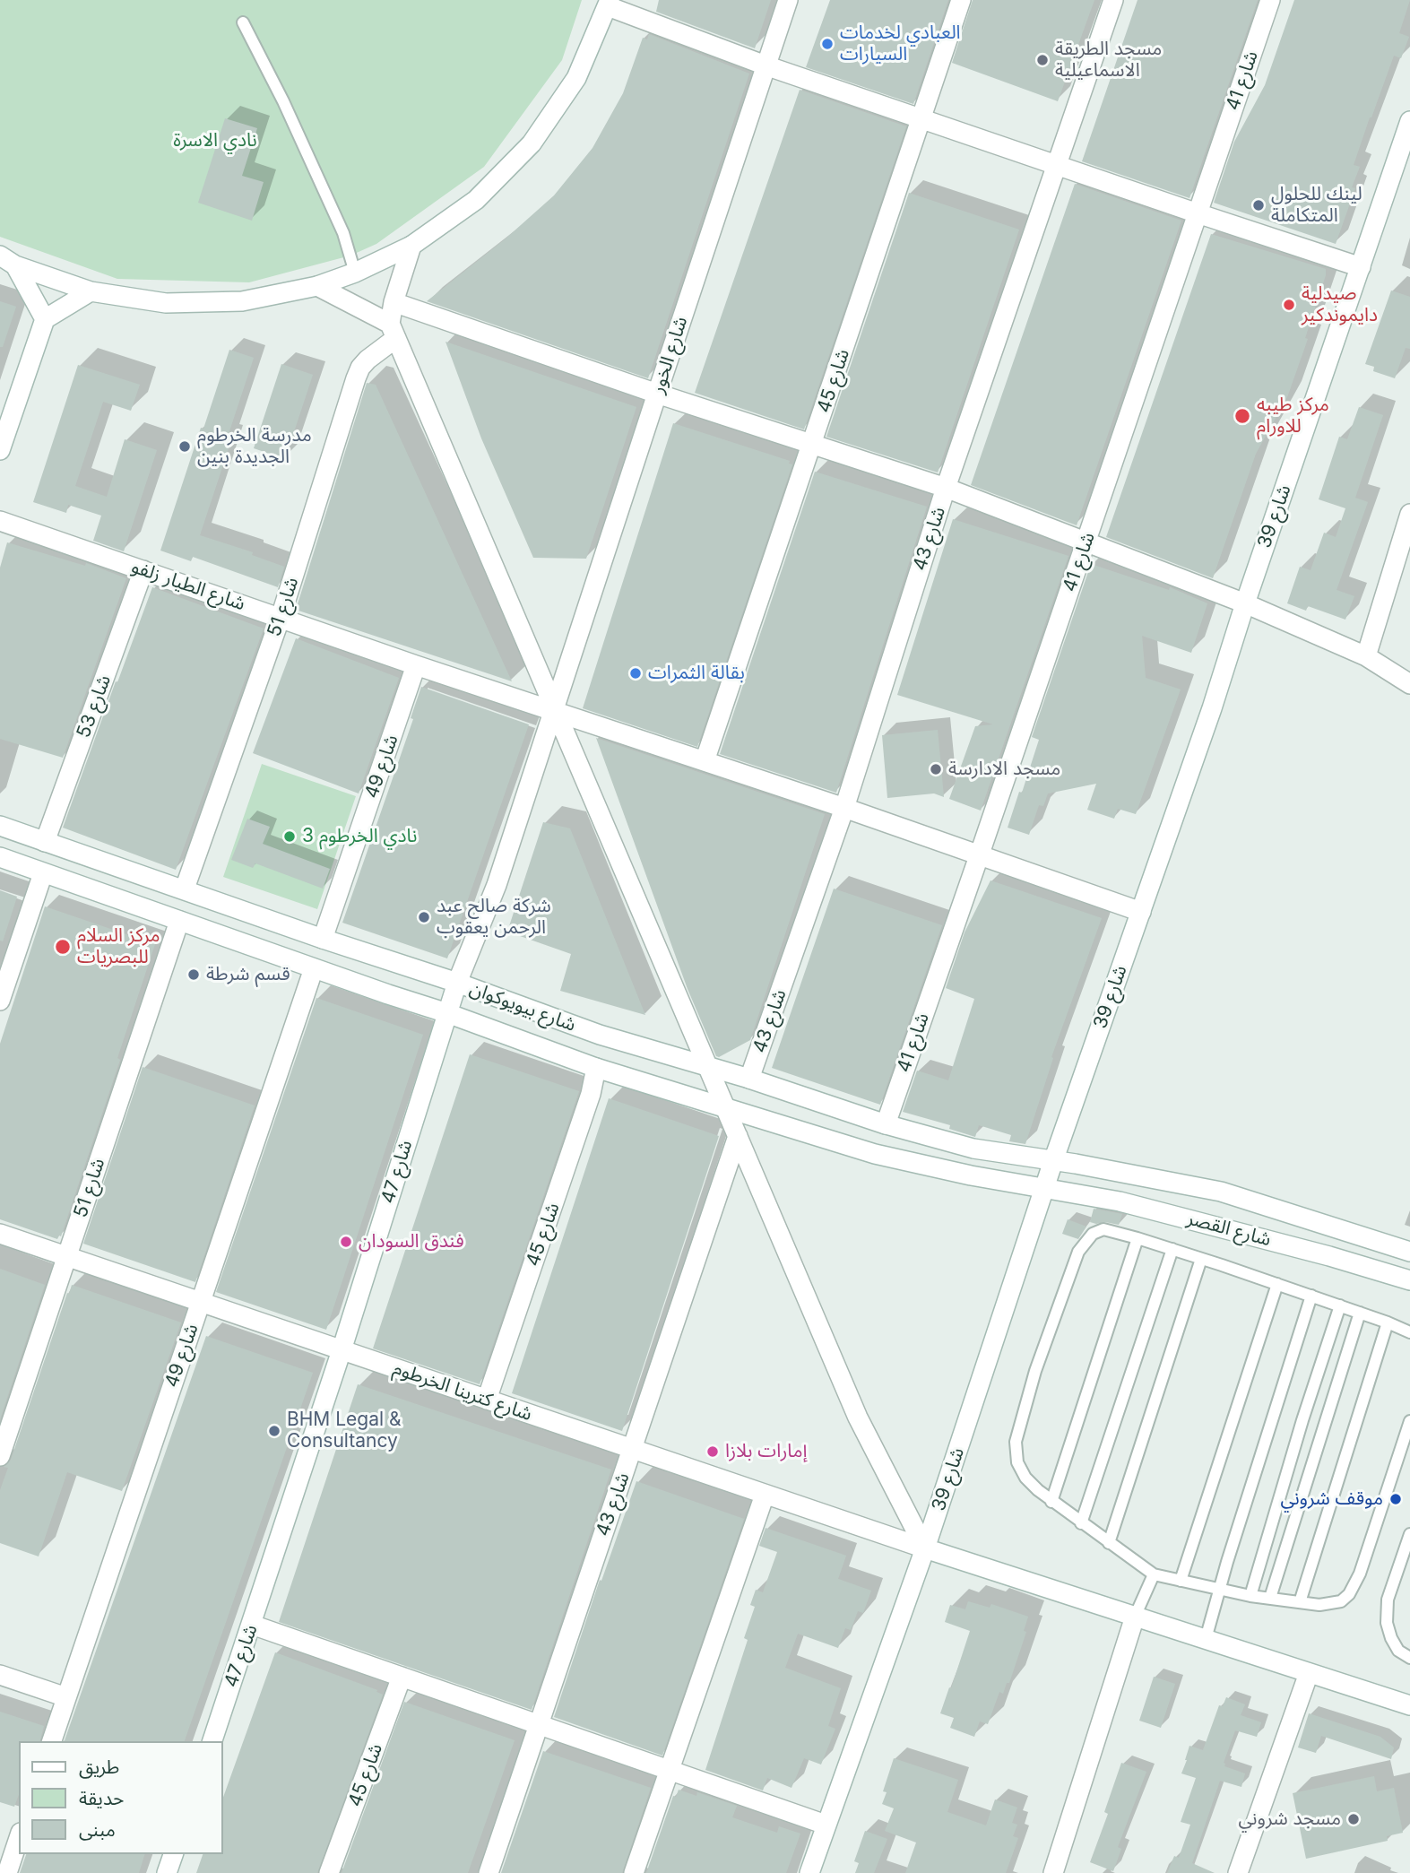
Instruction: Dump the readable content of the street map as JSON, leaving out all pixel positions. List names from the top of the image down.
{
  "streets": {
    "street": [
      "شارع 41",
      "شارع الخور",
      "شارع 45",
      "شارع 39",
      "شارع 43",
      "شارع الطيار زلفو",
      "شارع 51",
      "شارع 53",
      "شارع 49",
      "شارع بيويوكوان",
      "شارع 47",
      "شارع القصر",
      "شارع كترينا الخرطوم"
    ]
  },
  "crossings": [
    ["شارع 41", "شارع الطيار زلفو"],
    ["شارع 41", "شارع بيويوكوان"],
    ["شارع الخور", "شارع الطيار زلفو"],
    ["شارع الخور", "شارع 47"],
    ["شارع 45", "شارع الطيار زلفو"],
    ["شارع 45", "شارع بيويوكوان"],
    ["شارع 45", "شارع كترينا الخرطوم"],
    ["شارع 39", "شارع الطيار زلفو"],
    ["شارع 39", "شارع بيويوكوان"],
    ["شارع 39", "شارع القصر"],
    ["شارع 39", "شارع كترينا الخرطوم"],
    ["شارع 43", "شارع الطيار زلفو"],
    ["شارع 43", "شارع بيويوكوان"],
    ["شارع 43", "شارع كترينا الخرطوم"],
    ["شارع الطيار زلفو", "شارع 51"],
    ["شارع الطيار زلفو", "شارع 53"],
    ["شارع الطيار زلفو", "شارع 49"],
    ["شارع الطيار زلفو", "شارع 47"],
    ["شارع 51", "شارع بيويوكوان"],
    ["شارع 51", "شارع كترينا الخرطوم"],
    ["شارع 53", "شارع بيويوكوان"],
    ["شارع 49", "شارع بيويوكوان"],
    ["شارع 49", "شارع كترينا الخرطوم"],
    ["شارع بيويوكوان", "شارع 47"],
    ["شارع بيويوكوان", "شارع القصر"],
    ["شارع 47", "شارع كترينا الخرطوم"]
  ],
  "parks": ["نادي الاسرة"],
  "places": [
    "العبادي لخدمات السيارات",
    "مسجد الطريقة الاسماعيلية",
    "لينك للحلول المتكاملة",
    "صيدلية دايموندكير",
    "مركز طيبه للاورام",
    "مدرسة الخرطوم الجديدة بنين",
    "بقالة الثمرات",
    "مسجد الادارسة",
    "نادي الخرطوم 3",
    "شركة صالح عبد الرحمن يعقوب",
    "مركز السلام للبصريات",
    "قسم شرطة",
    "فندق السودان",
    "BHM Legal & Consultancy",
    "إمارات بلازا",
    "موقف شروني",
    "مسجد شروني"
  ],
  "legend": ["طريق", "حديقة", "مبنى"]
}
